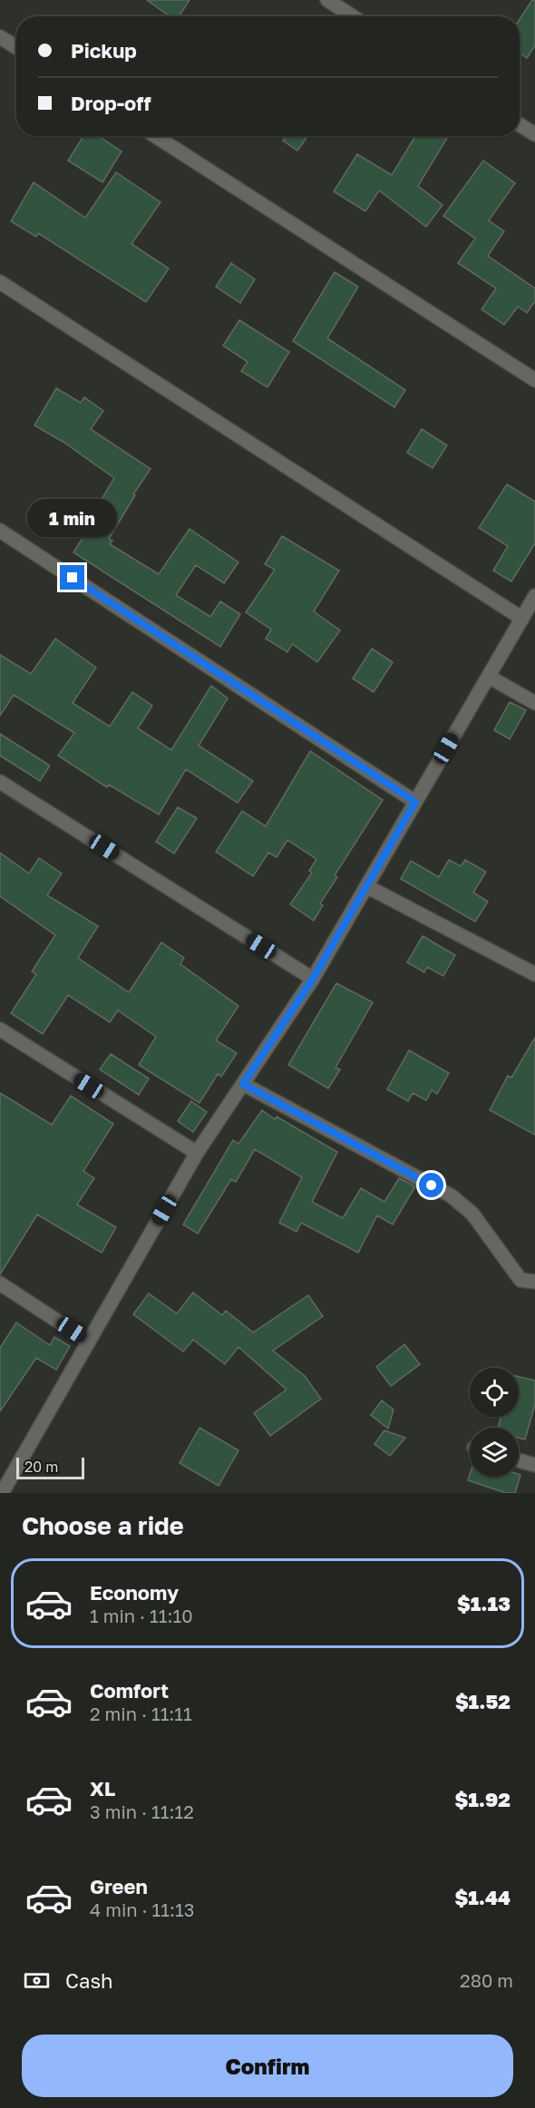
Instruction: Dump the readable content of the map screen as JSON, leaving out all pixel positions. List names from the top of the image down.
{
  "scale_bar": "20 m",
  "page": {
    "banner": ["Pickup", "Drop-off"],
    "bubble": "1 min",
    "scale": "20 m",
    "heading": "Choose a ride",
    "list": [
      {
        "name": "Economy",
        "note": "1 min · 11:10",
        "value": "$1.13"
      },
      {
        "name": "Comfort",
        "note": "2 min · 11:11",
        "value": "$1.52"
      },
      {
        "name": "XL",
        "note": "3 min · 11:12",
        "value": "$1.92"
      },
      {
        "name": "Green",
        "note": "4 min · 11:13",
        "value": "$1.44"
      }
    ],
    "pay": ["Cash", "280 m"],
    "buttons": "Confirm"
  }
}
